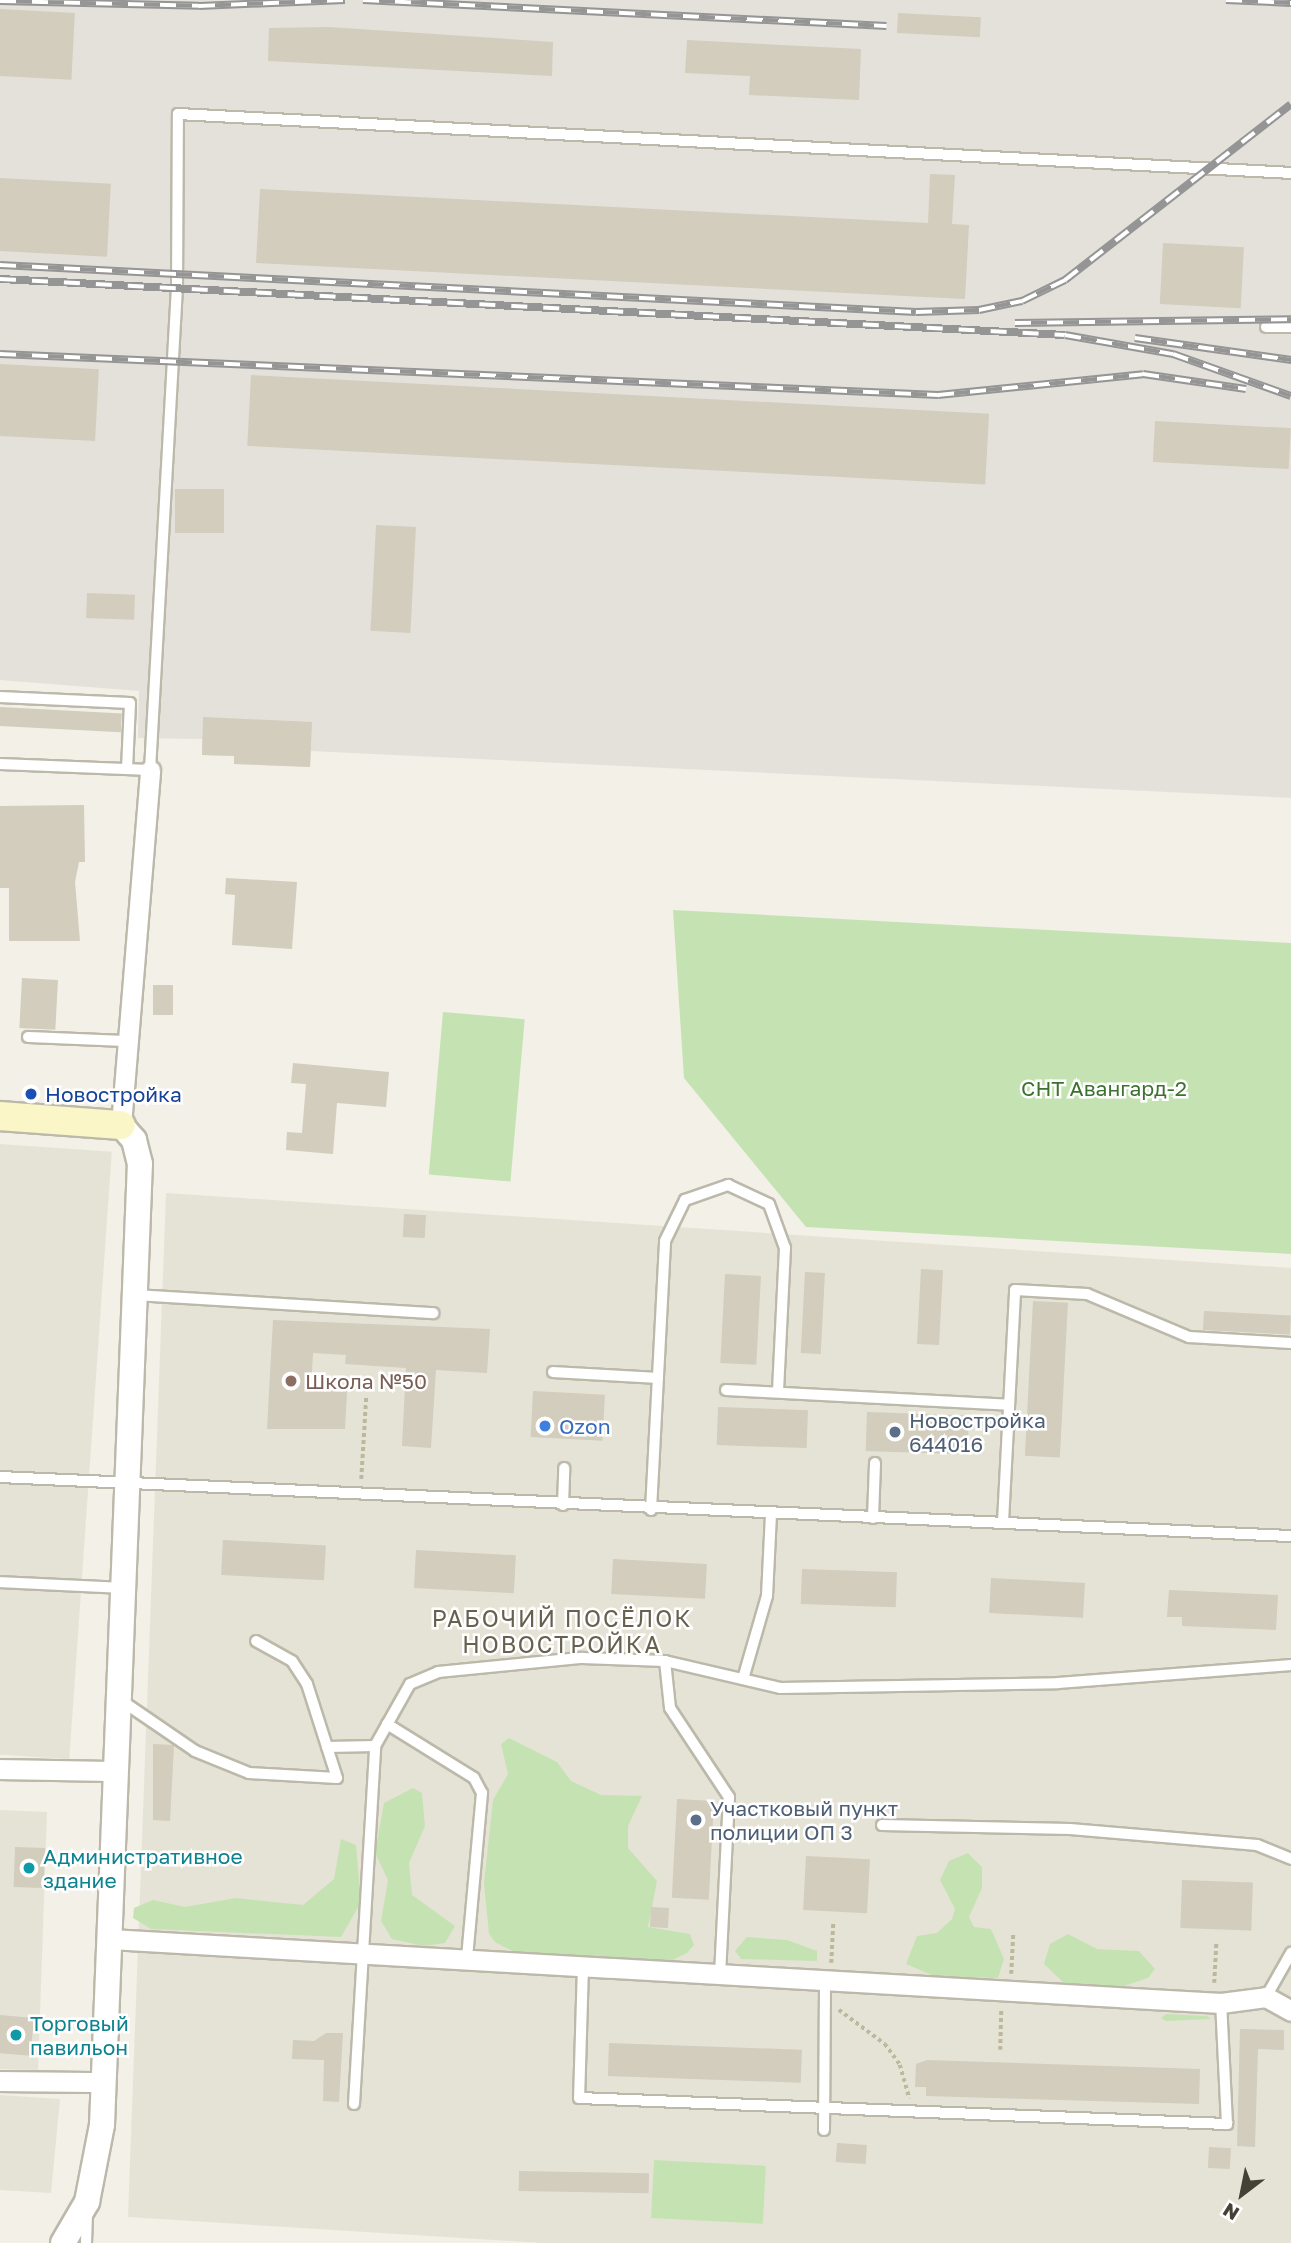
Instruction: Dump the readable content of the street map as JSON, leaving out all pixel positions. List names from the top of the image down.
{
  "districts": ["РАБОЧИЙ ПОСЁЛОК НОВОСТРОЙКА"],
  "parks": ["СНТ Авангард-2"],
  "places": [
    "Новостройка",
    "Школа №50",
    "Ozon",
    "Новостройка 644016",
    "Участковый пункт полиции ОП 3",
    "Административное здание",
    "Торговый павильон"
  ],
  "north": "bottom left"
}
